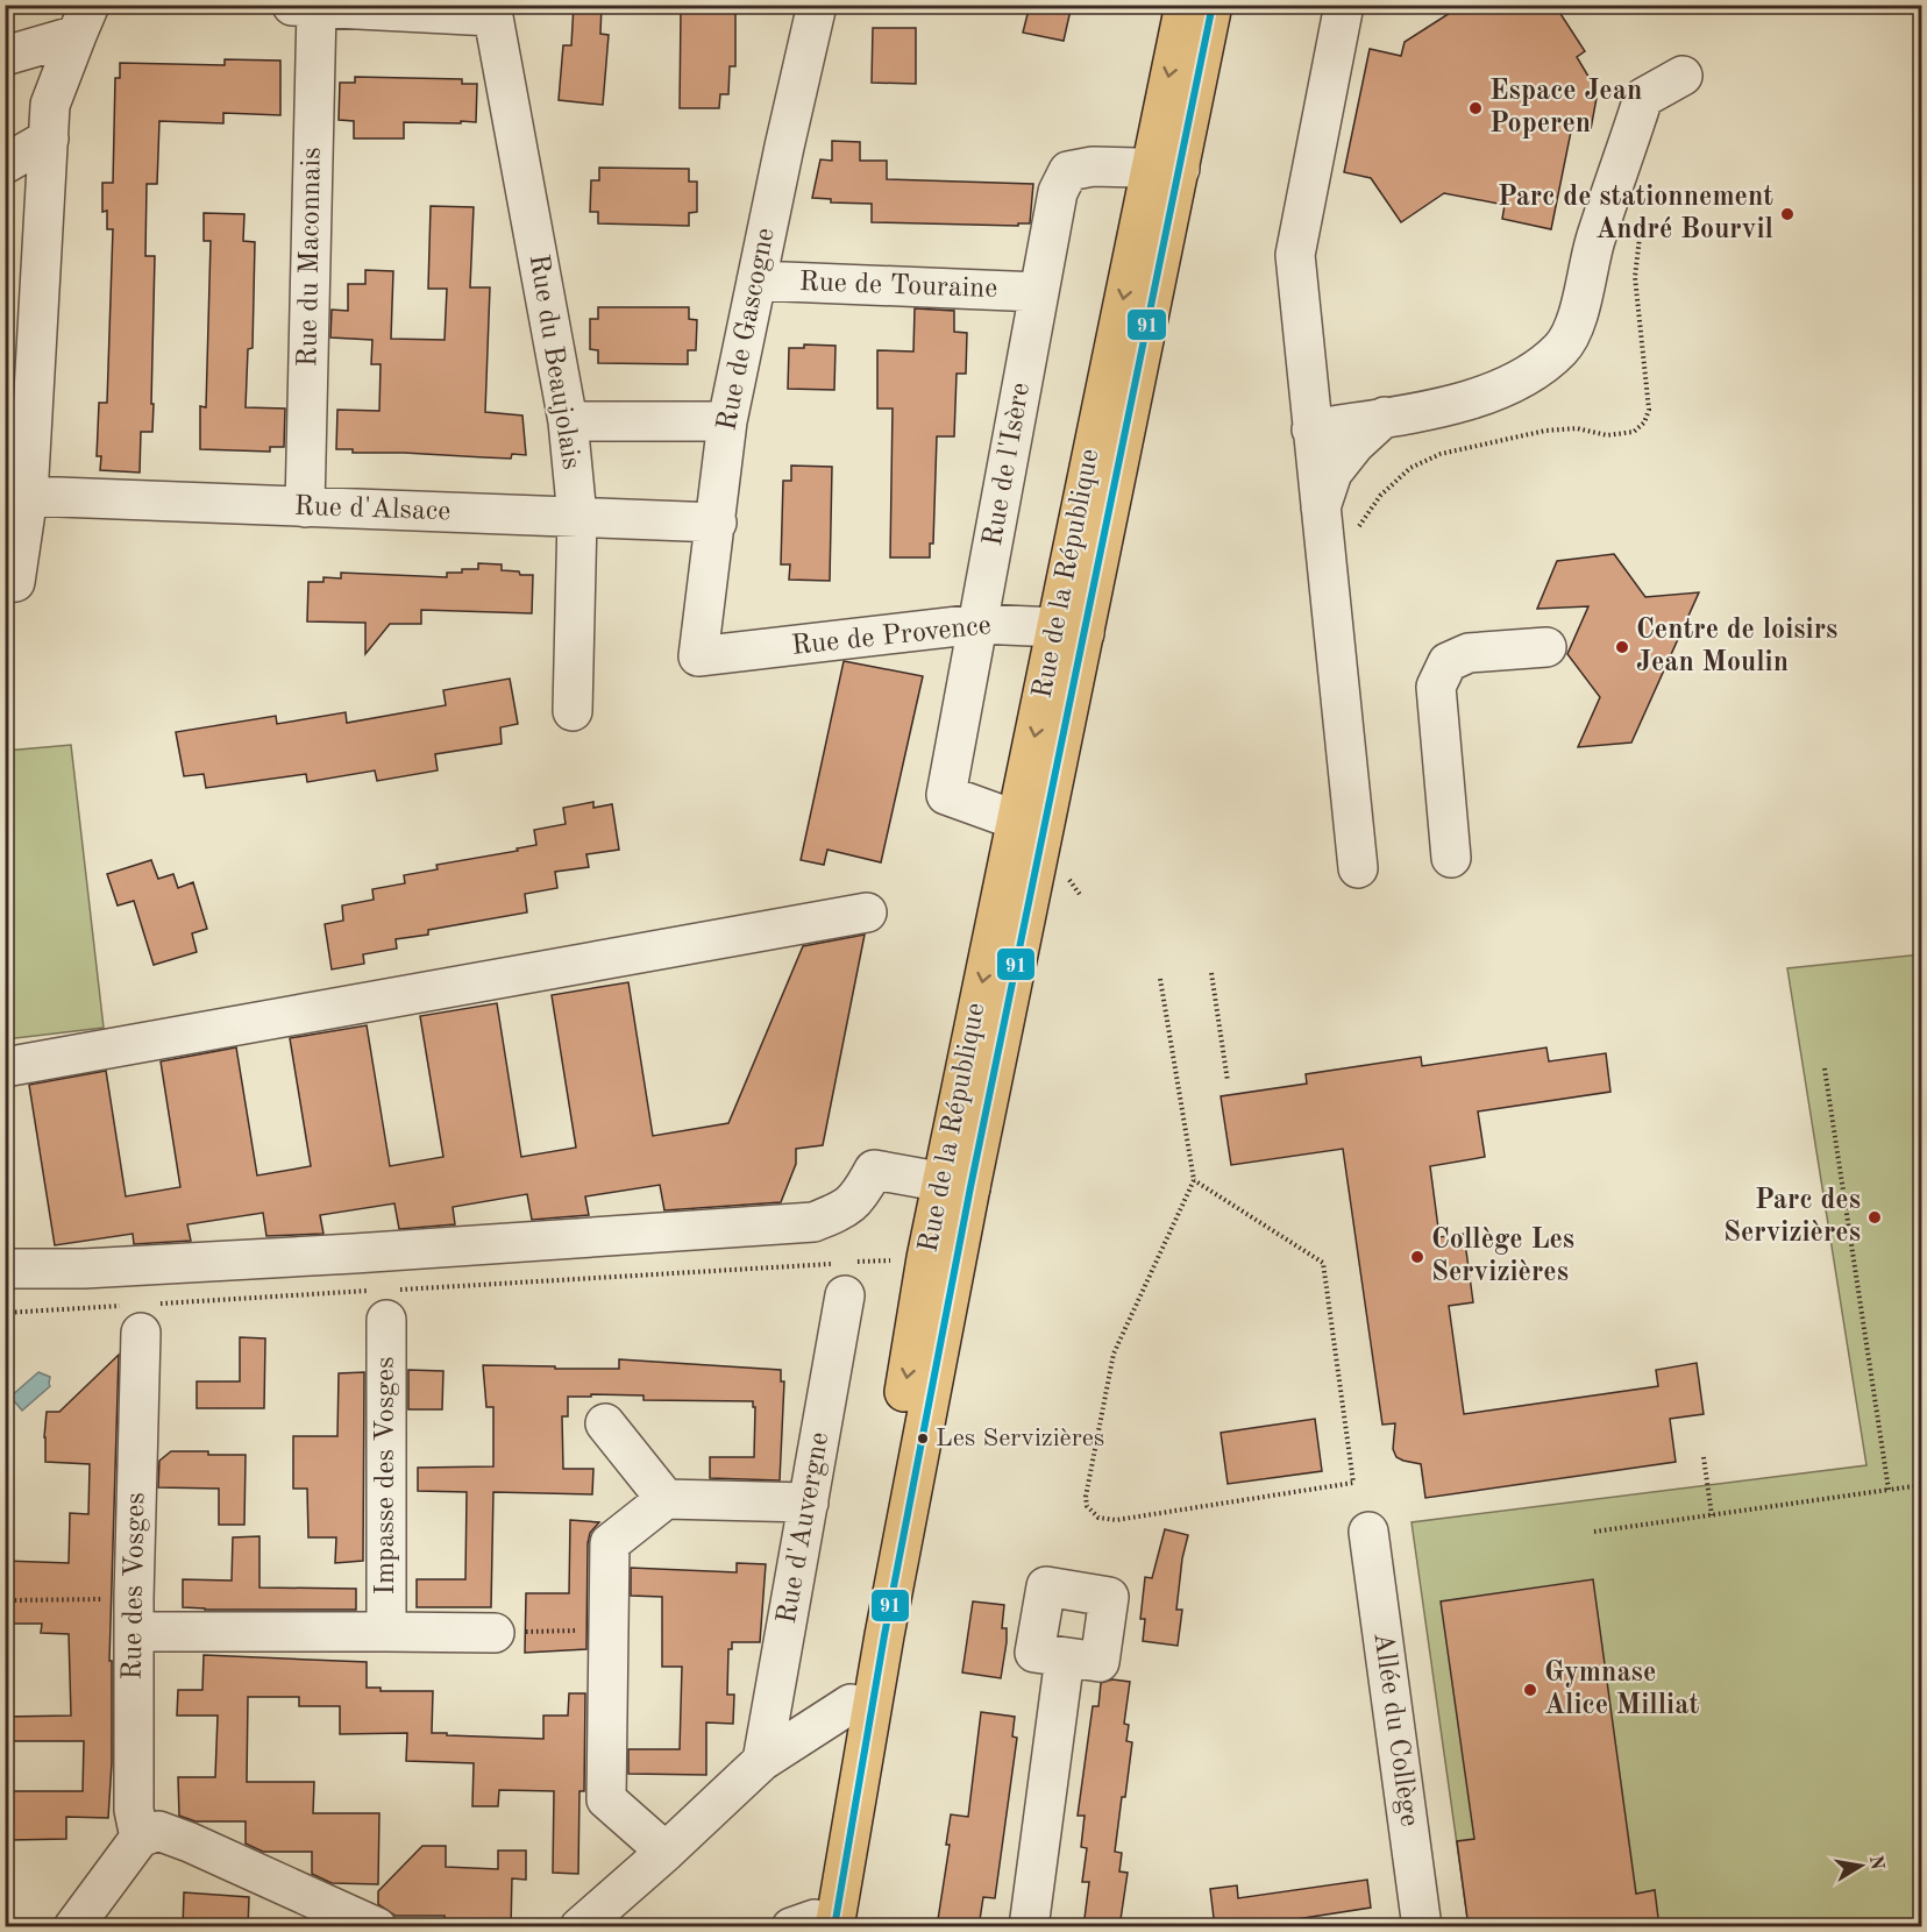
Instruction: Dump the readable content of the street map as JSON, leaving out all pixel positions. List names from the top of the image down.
{
  "streets": {
    "main road": ["Rue de la République"],
    "street": [
      "Rue du Maconnais",
      "Rue de Touraine",
      "Rue de Gascogne",
      "Rue du Beaujolais",
      "Rue de l'Isère",
      "Rue d'Alsace",
      "Rue de Provence",
      "Impasse des Vosges",
      "Rue d'Auvergne",
      "Rue des Vosges",
      "Allée du Collège"
    ]
  },
  "crossings": [
    ["Rue du Maconnais", "Rue du Beaujolais"],
    ["Rue du Maconnais", "Rue d'Alsace"],
    ["Rue de Touraine", "Rue de Gascogne"],
    ["Rue de Touraine", "Rue de l'Isère"],
    ["Rue de Gascogne", "Rue d'Alsace"],
    ["Rue de Gascogne", "Rue de Provence"],
    ["Rue du Beaujolais", "Rue d'Alsace"],
    ["Rue de l'Isère", "Rue de la République"],
    ["Rue de l'Isère", "Rue de Provence"],
    ["Rue de la République", "Rue de Provence"],
    ["Impasse des Vosges", "Rue des Vosges"]
  ],
  "places": [
    "Espace Jean Poperen",
    "Parc de stationnement André Bourvil",
    "Centre de loisirs Jean Moulin",
    "Parc des Servizières",
    "Collège Les Servizières",
    "Les Servizières",
    "Gymnase Alice Milliat"
  ],
  "lines": ["transit line 91"],
  "north": "right"
}
